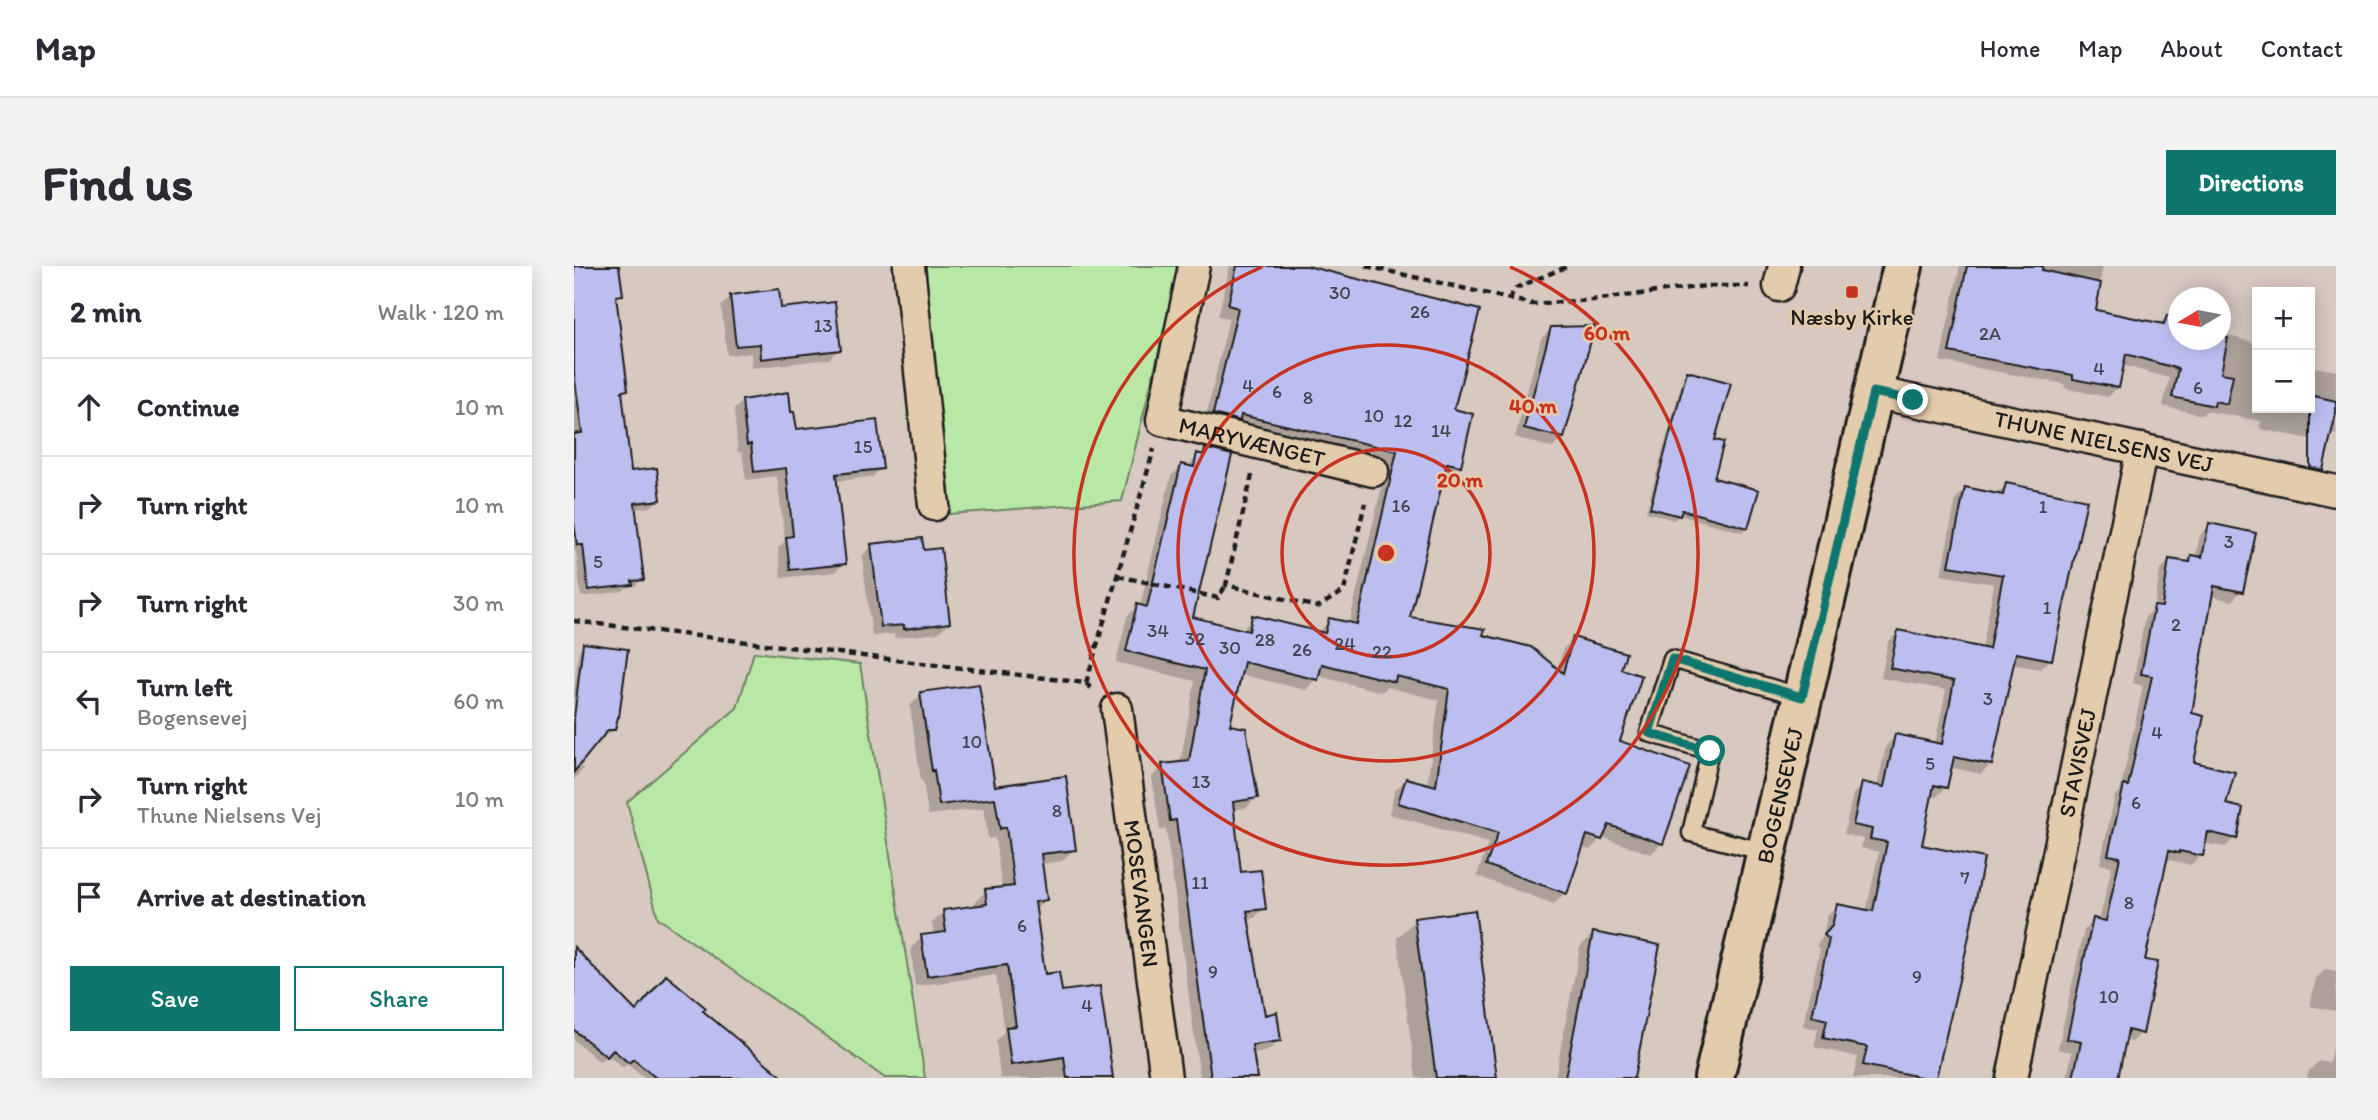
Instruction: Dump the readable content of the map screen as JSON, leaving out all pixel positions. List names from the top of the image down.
{
  "streets": {
    "street": [
      "THUNE NIELSENS VEJ",
      "MARYVÆNGET",
      "STAVISVEJ",
      "BOGENSEVEJ",
      "MOSEVANGEN"
    ]
  },
  "crossings": [
    ["THUNE NIELSENS VEJ", "STAVISVEJ"],
    ["THUNE NIELSENS VEJ", "BOGENSEVEJ"]
  ],
  "places": {
    "transit": ["Næsby Kirke"]
  },
  "house_numbers": [
    "30",
    "26",
    "13",
    "2A",
    "4",
    "4",
    "6",
    "6",
    "8",
    "10",
    "12",
    "14",
    "15",
    "16",
    "1",
    "3",
    "5",
    "1",
    "2",
    "34",
    "32",
    "28",
    "24",
    "30",
    "26",
    "22",
    "3",
    "4",
    "10",
    "5",
    "13",
    "6",
    "8",
    "7",
    "11",
    "8",
    "6",
    "9",
    "9",
    "10",
    "4"
  ],
  "north": "left",
  "page": {
    "header": "Map",
    "nav": [
      "Home",
      "Map",
      "About",
      "Contact"
    ],
    "buttons": [
      "Directions",
      ["Save", "Share"]
    ],
    "title": "Find us",
    "heading": ["2 min", "Walk · 120 m"],
    "map_buttons": ["+", "−"],
    "list": [
      ["Continue", "10 m"],
      ["Turn right", "10 m"],
      ["Turn right", "30 m"],
      ["Turn left", "Bogensevej", "60 m"],
      ["Turn right", "Thune Nielsens Vej", "10 m"],
      "Arrive at destination"
    ]
  },
  "rings": ["60 m", "40 m", "20 m"]
}
